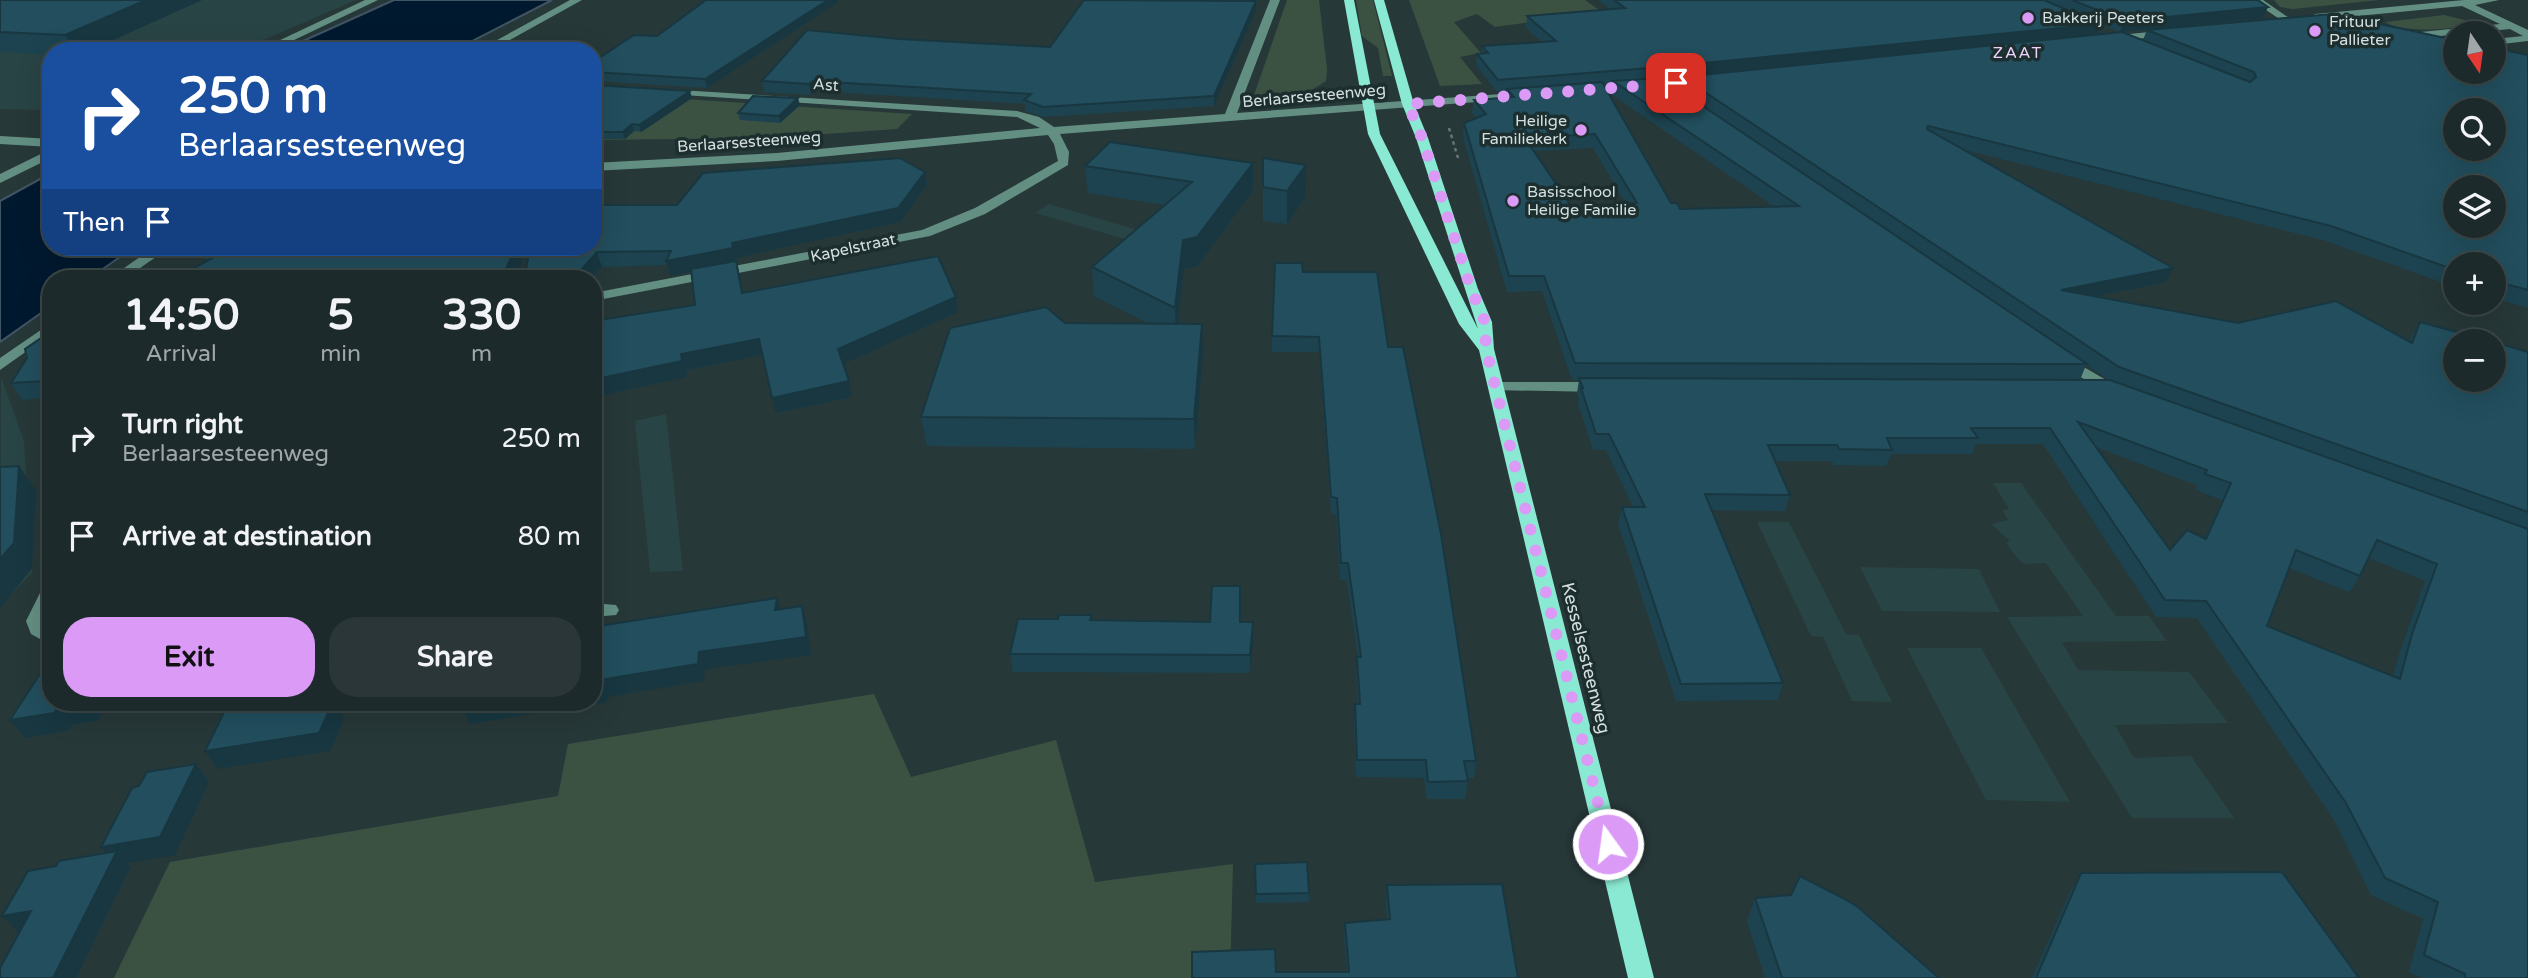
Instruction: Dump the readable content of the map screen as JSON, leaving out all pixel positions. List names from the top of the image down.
{
  "streets": {
    "main road": ["Kesselsesteenweg"],
    "street": ["Ast", "Berlaarsesteenweg", "Kapelstraat"]
  },
  "crossings": [
    ["Ast", "Berlaarsesteenweg"],
    ["Ast", "Kapelstraat"],
    ["Berlaarsesteenweg", "Kapelstraat"],
    ["Berlaarsesteenweg", "Kesselsesteenweg"]
  ],
  "districts": ["ZAAT"],
  "places": [
    "Bakkerij Peeters",
    "Frituur Pallieter",
    "Heilige Familiekerk",
    "Basisschool Heilige Familie"
  ],
  "north": "bottom",
  "page": {
    "map_buttons": ["+", "−"],
    "turn": ["250 m", "Berlaarsesteenweg"],
    "then": "Then",
    "eta": [
      "14:50",
      "Arrival",
      "5",
      "min",
      "330",
      "m"
    ],
    "list": [
      {
        "name": "Turn right",
        "note": "Berlaarsesteenweg",
        "value": "250 m"
      },
      {
        "name": "Arrive at destination",
        "value": "80 m"
      }
    ],
    "buttons": ["Exit", "Share"]
  }
}
